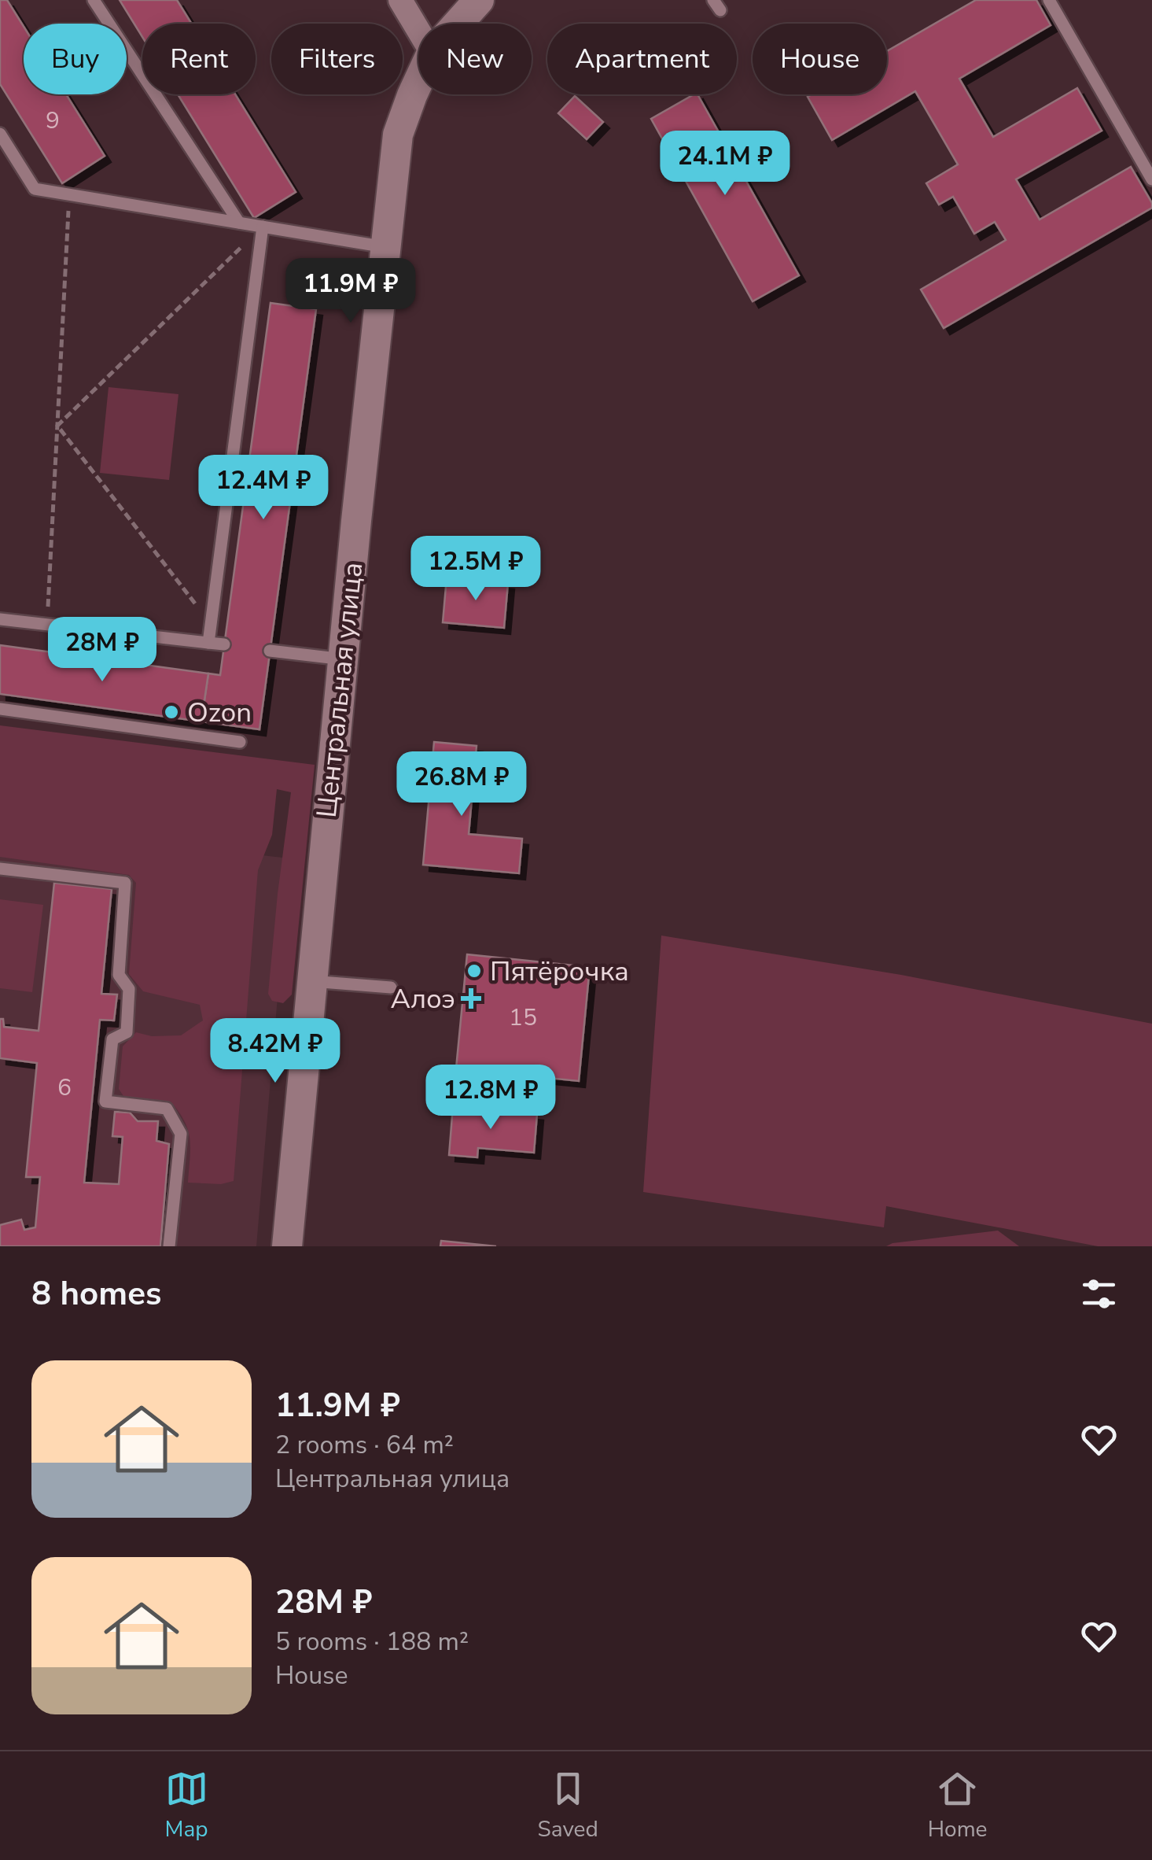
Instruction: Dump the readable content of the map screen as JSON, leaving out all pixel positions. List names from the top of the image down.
{
  "streets": {
    "street": ["Центральная улица"]
  },
  "places": {
    "other": ["Ozon", "Пятёрочка"],
    "health": ["Алоэ"]
  },
  "house_numbers": ["9", "15", "6"],
  "page": {
    "chip": [
      "Buy",
      "Rent",
      "Filters",
      "New",
      "Apartment",
      "House"
    ],
    "price": [
      "24.1M ₽",
      "11.9M ₽",
      "12.4M ₽",
      "12.5M ₽",
      "28M ₽",
      "26.8M ₽",
      "8.42M ₽",
      "12.8M ₽"
    ],
    "heading": "8 homes",
    "list": [
      {
        "name": "11.9M ₽",
        "note": "2 rooms · 64 m² · Центральная улица"
      },
      {
        "name": "28M ₽",
        "note": "5 rooms · 188 m² · House"
      }
    ],
    "tabs": ["Map", "Saved", "Home"]
  }
}
